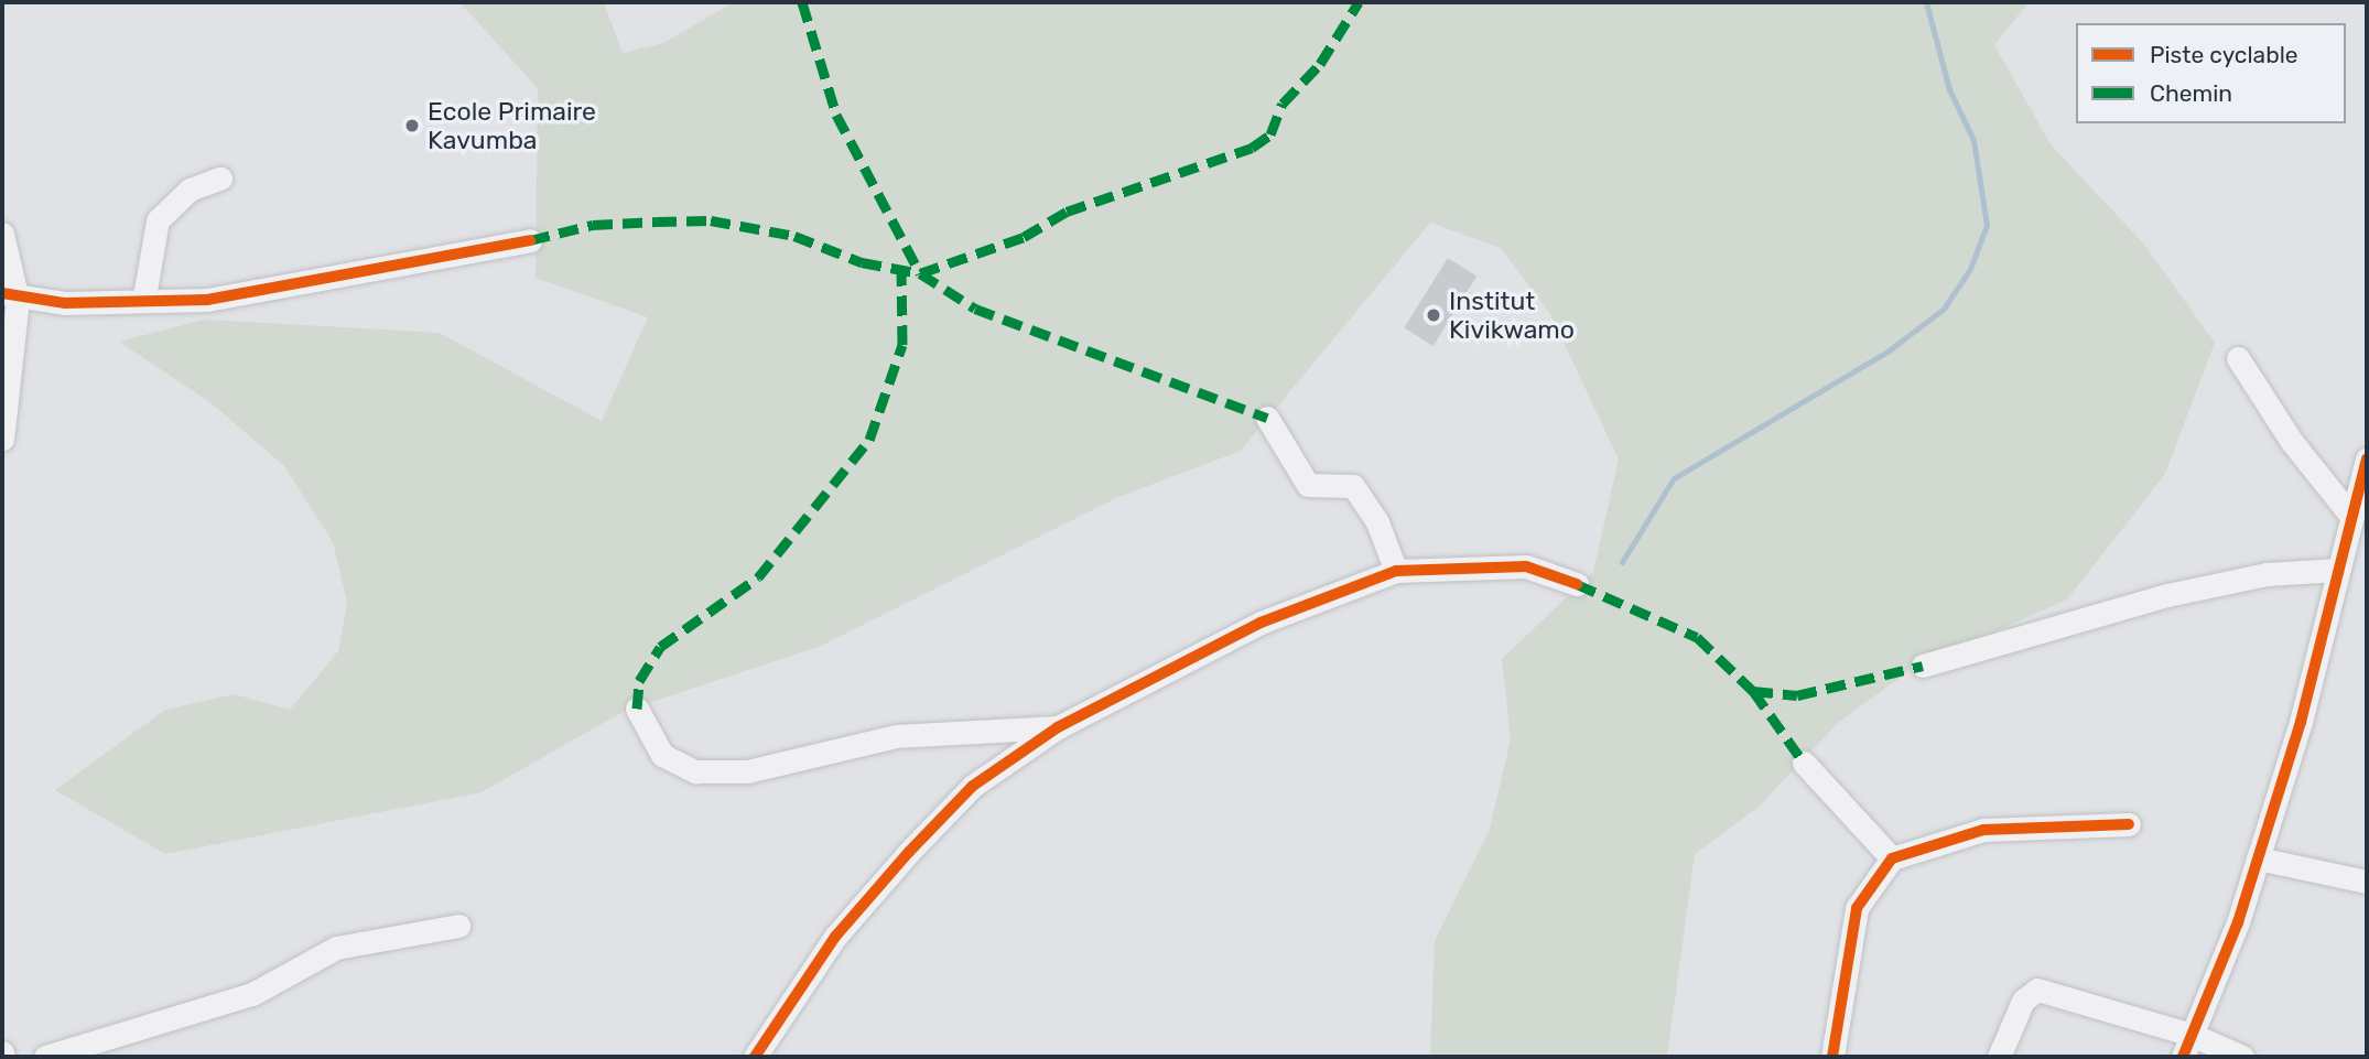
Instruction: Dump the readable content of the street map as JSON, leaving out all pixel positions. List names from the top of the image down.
{
  "places": ["Ecole Primaire Kavumba", "Institut Kivikwamo"],
  "legend": ["Piste cyclable", "Chemin"]
}
